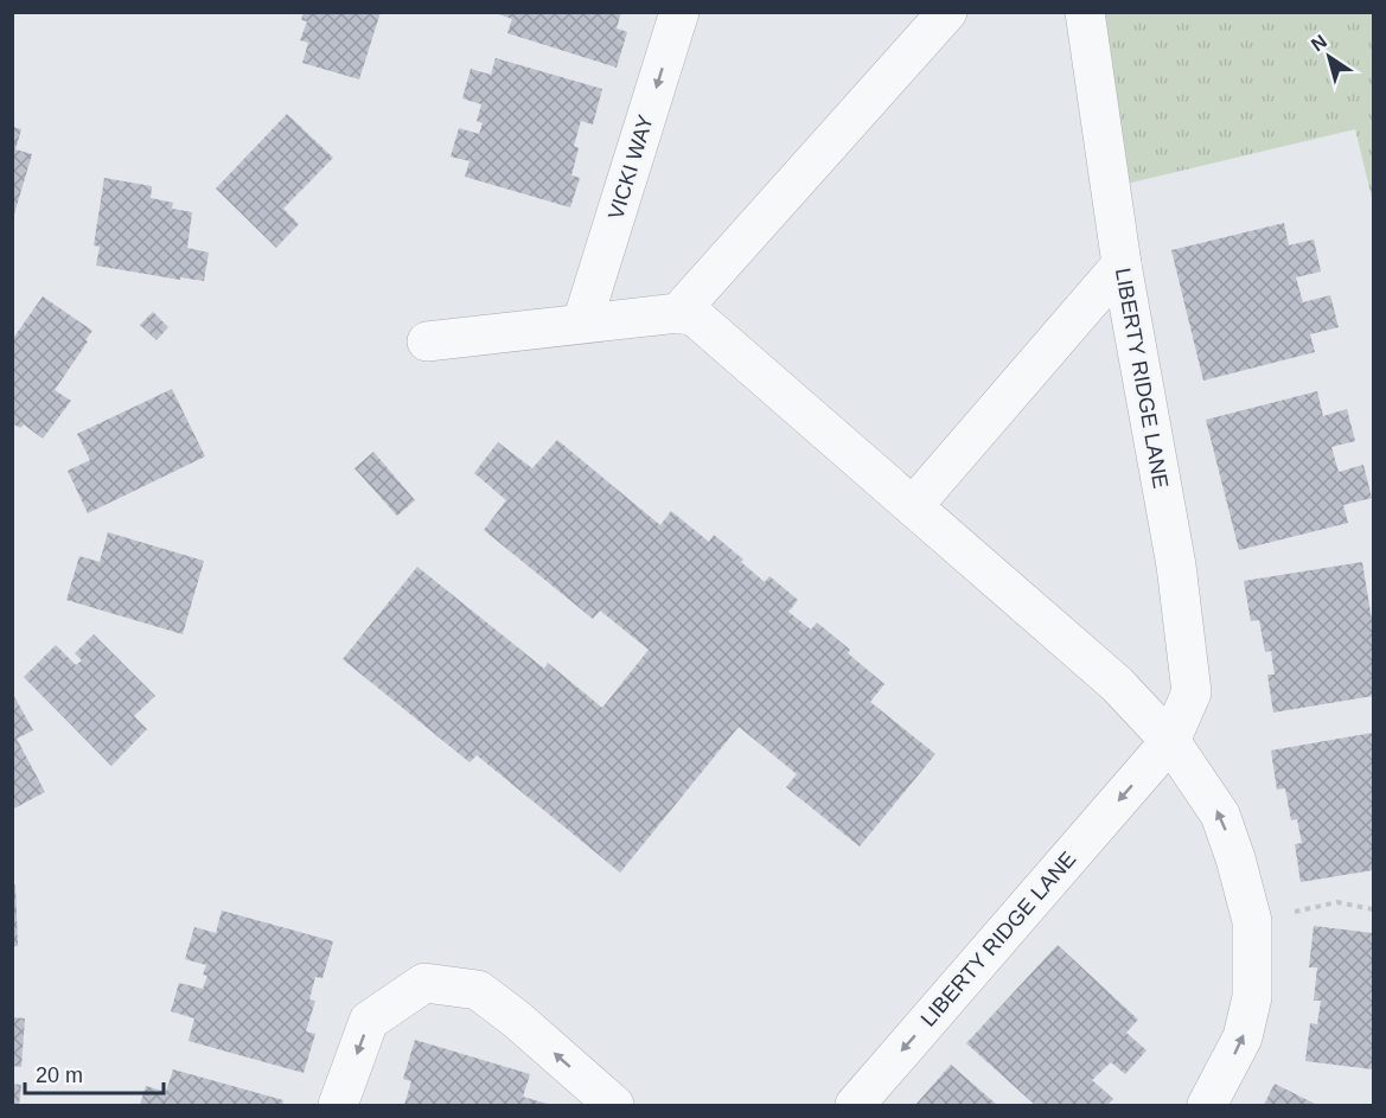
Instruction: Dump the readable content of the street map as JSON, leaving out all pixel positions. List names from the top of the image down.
{
  "streets": {
    "street": ["VICKI WAY", "LIBERTY RIDGE LANE"]
  },
  "one_way": ["LIBERTY RIDGE LANE"],
  "scale_bar": "20 m",
  "north": "top left"
}
